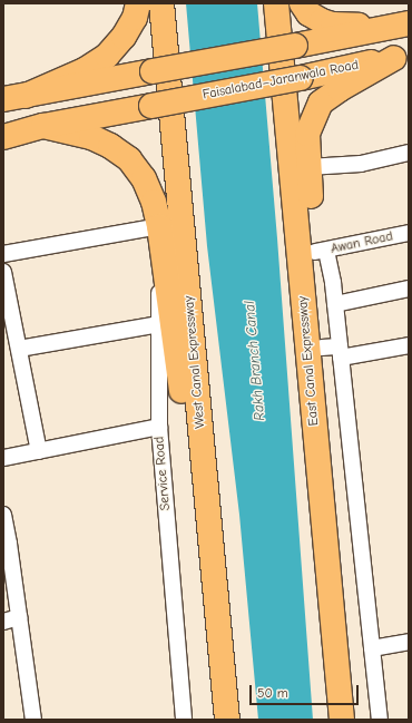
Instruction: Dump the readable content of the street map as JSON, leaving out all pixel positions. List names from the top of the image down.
{
  "streets": {
    "main road": ["Faisalabad–Jaranwala Road", "East Canal Expressway", "West Canal Expressway"],
    "street": ["Awan Road", "Service Road"]
  },
  "water": ["Rakh Branch Canal"],
  "scale_bar": "50 m"
}
